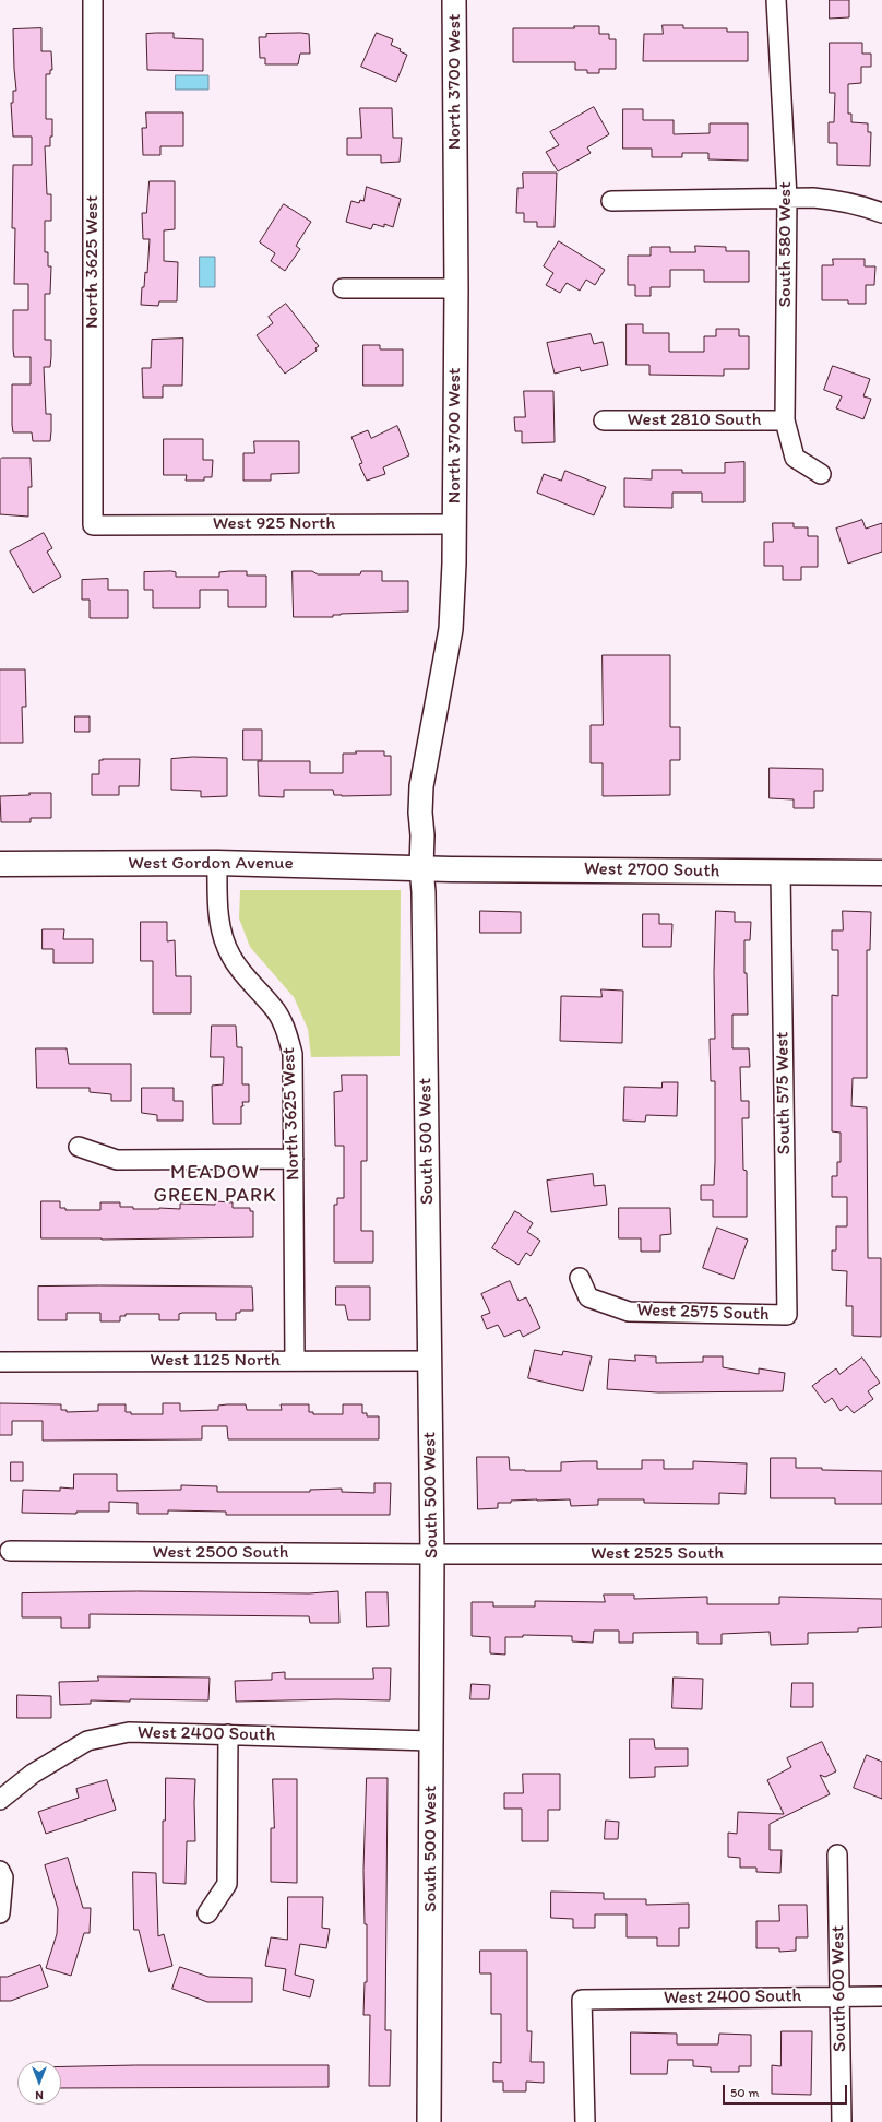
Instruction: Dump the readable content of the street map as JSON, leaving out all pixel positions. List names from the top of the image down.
{
  "streets": {
    "main road": ["West Gordon Avenue", "West 2700 South"],
    "street": [
      "North 3700 West",
      "South 580 West",
      "North 3625 West",
      "West 2810 South",
      "West 925 North",
      "South 575 West",
      "South 500 West",
      "West 2575 South",
      "West 1125 North",
      "West 2500 South",
      "West 2525 South",
      "West 2400 South",
      "South 600 West"
    ]
  },
  "crossings": [
    ["North 3700 West", "West 925 North"],
    ["North 3700 West", "West Gordon Avenue"],
    ["North 3700 West", "West 2700 South"],
    ["North 3700 West", "South 500 West"],
    ["South 580 West", "West 2810 South"],
    ["North 3625 West", "West 925 North"],
    ["North 3625 West", "West Gordon Avenue"],
    ["North 3625 West", "West 1125 North"],
    ["West Gordon Avenue", "West 2700 South"],
    ["West Gordon Avenue", "South 500 West"],
    ["West 2700 South", "South 575 West"],
    ["West 2700 South", "South 500 West"],
    ["South 575 West", "West 2575 South"],
    ["South 500 West", "West 1125 North"],
    ["South 500 West", "West 2500 South"],
    ["South 500 West", "West 2525 South"],
    ["South 500 West", "West 2400 South"],
    ["West 2500 South", "West 2525 South"],
    ["West 2400 South", "South 600 West"]
  ],
  "districts": ["MEADOW GREEN PARK"],
  "scale_bar": "50 m",
  "north": "bottom"
}
